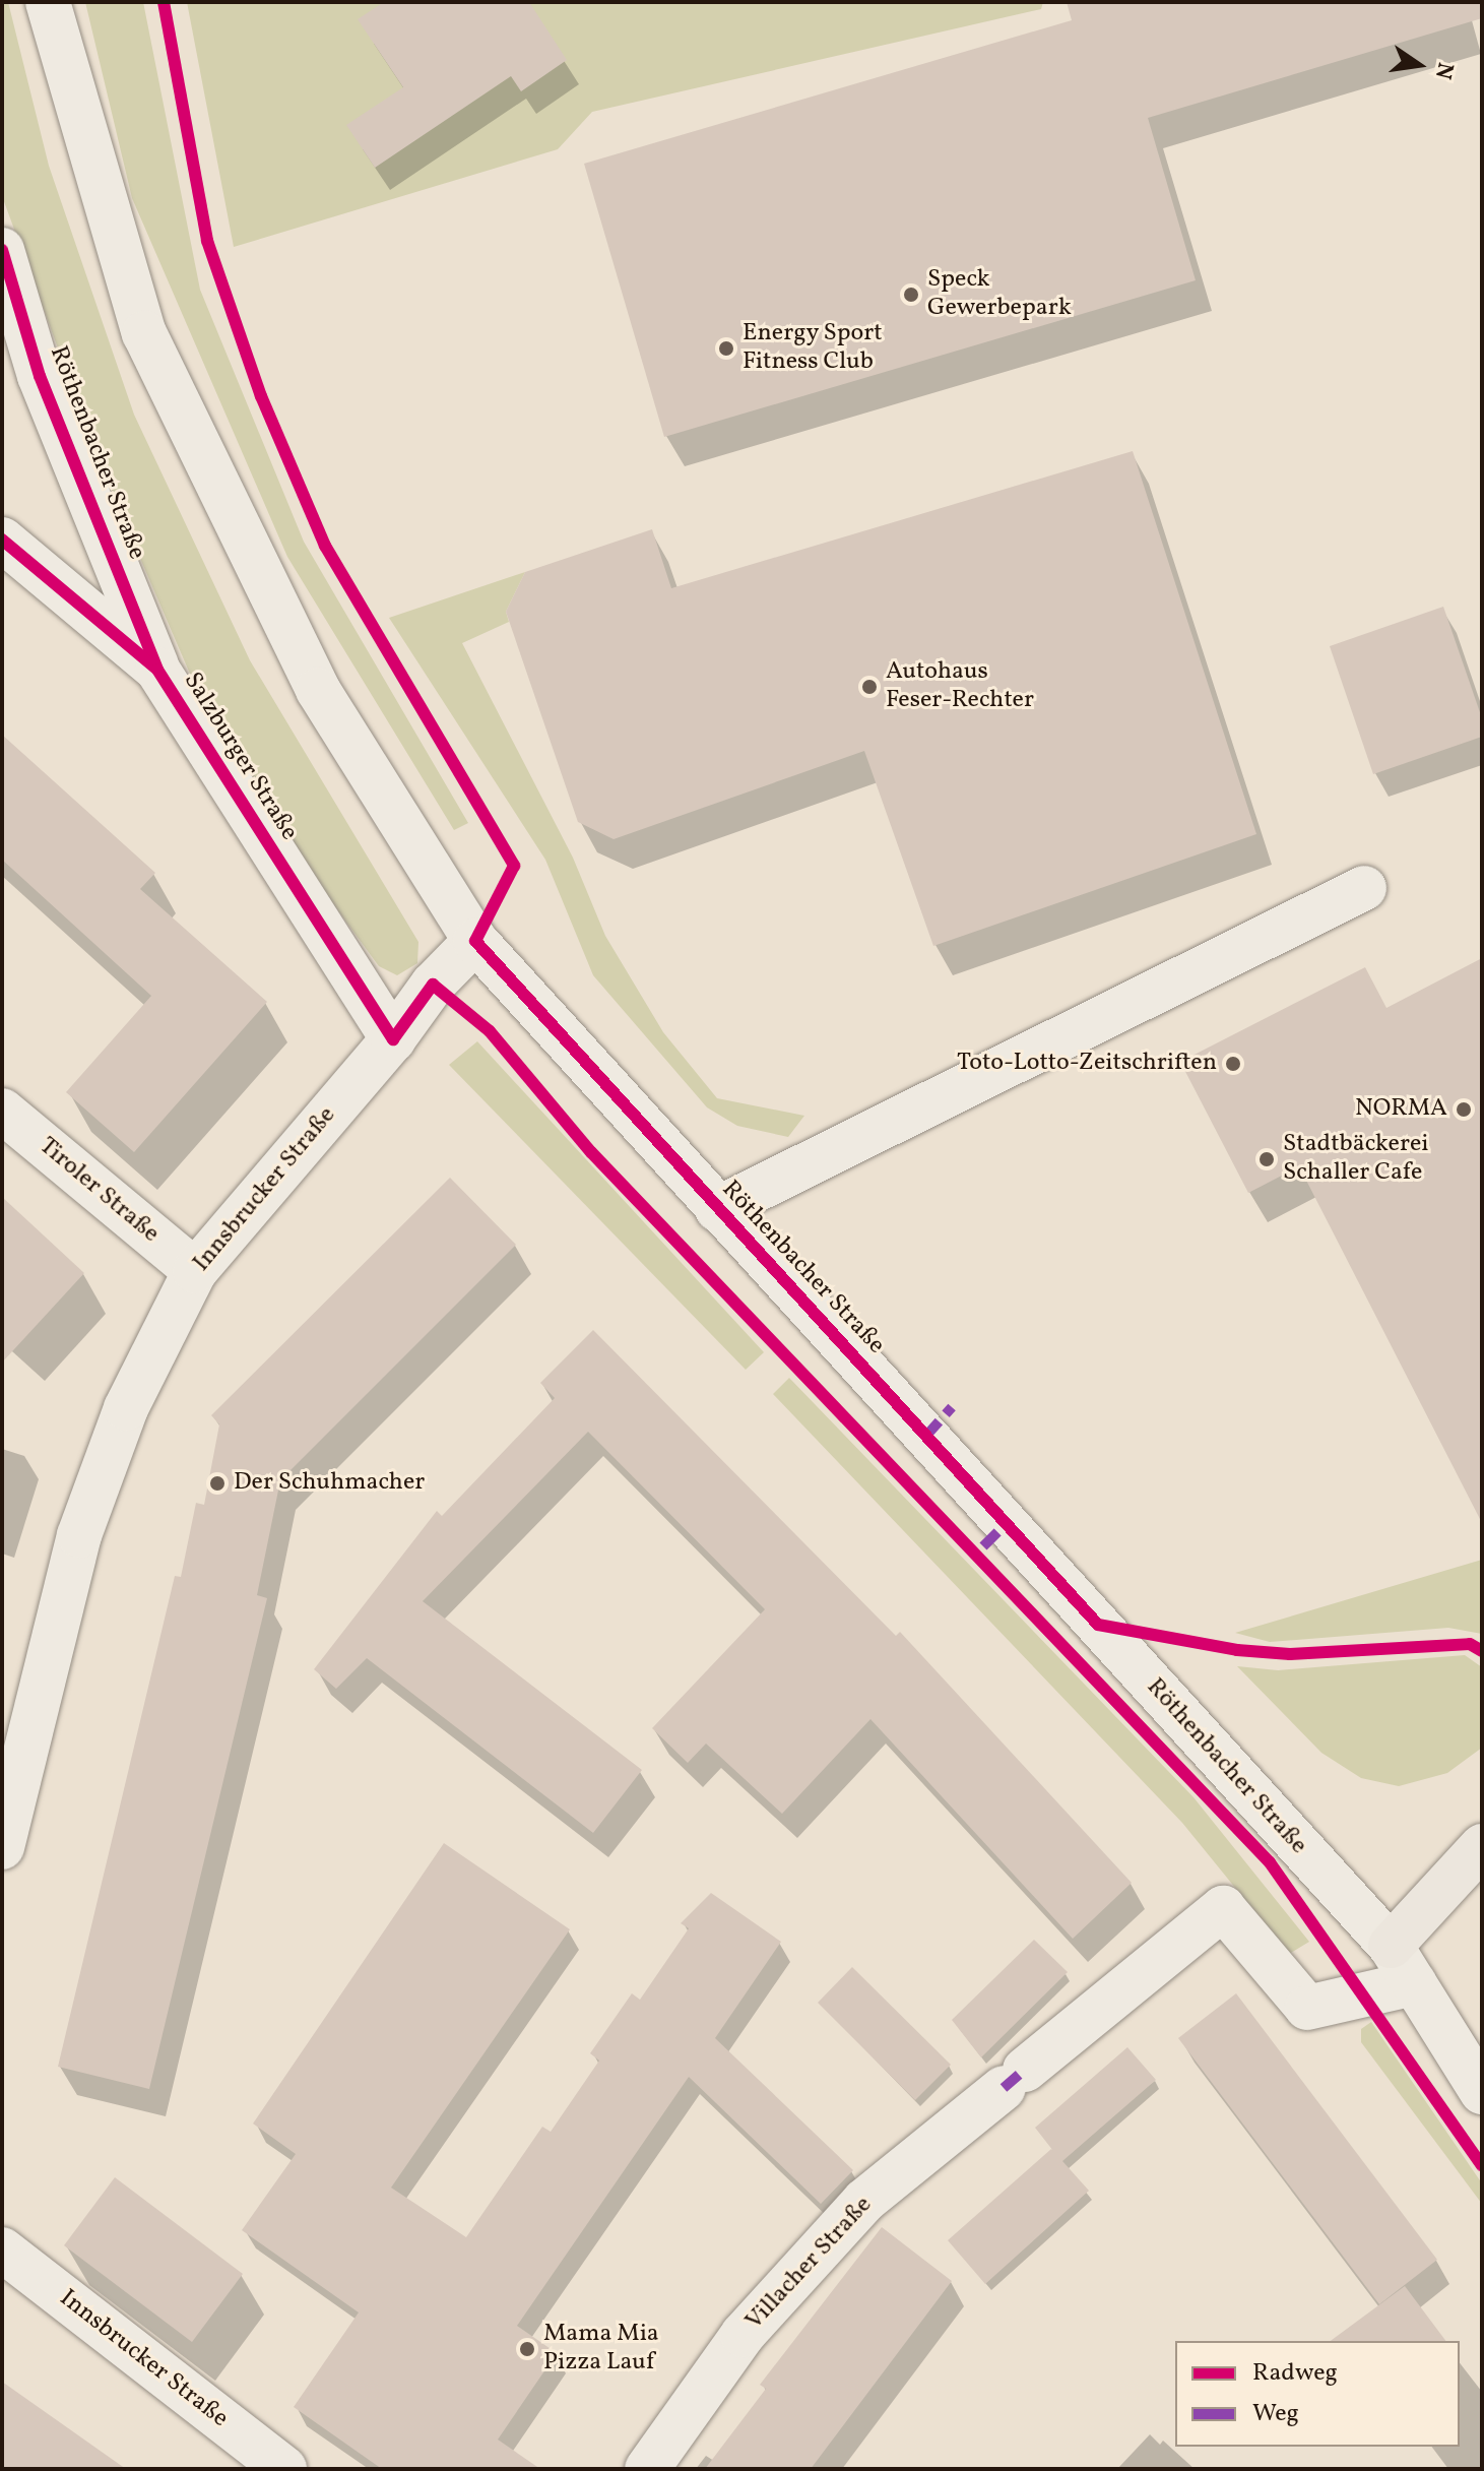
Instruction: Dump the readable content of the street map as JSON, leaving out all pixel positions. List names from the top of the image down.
{
  "streets": {
    "street": [
      "Röthenbacher Straße",
      "Salzburger Straße",
      "Innsbrucker Straße",
      "Tiroler Straße",
      "Villacher Straße"
    ]
  },
  "crossings": [
    ["Röthenbacher Straße", "Salzburger Straße"],
    ["Röthenbacher Straße", "Innsbrucker Straße"],
    ["Röthenbacher Straße", "Villacher Straße"],
    ["Salzburger Straße", "Innsbrucker Straße"],
    ["Innsbrucker Straße", "Tiroler Straße"]
  ],
  "places": [
    "Speck Gewerbepark",
    "Energy Sport Fitness Club",
    "Autohaus Feser-Rechter",
    "Toto-Lotto-Zeitschriften",
    "NORMA",
    "Stadtbäckerei Schaller Cafe",
    "Der Schuhmacher",
    "Mama Mia Pizza Lauf"
  ],
  "legend": ["Radweg", "Weg"],
  "north": "right"
}
